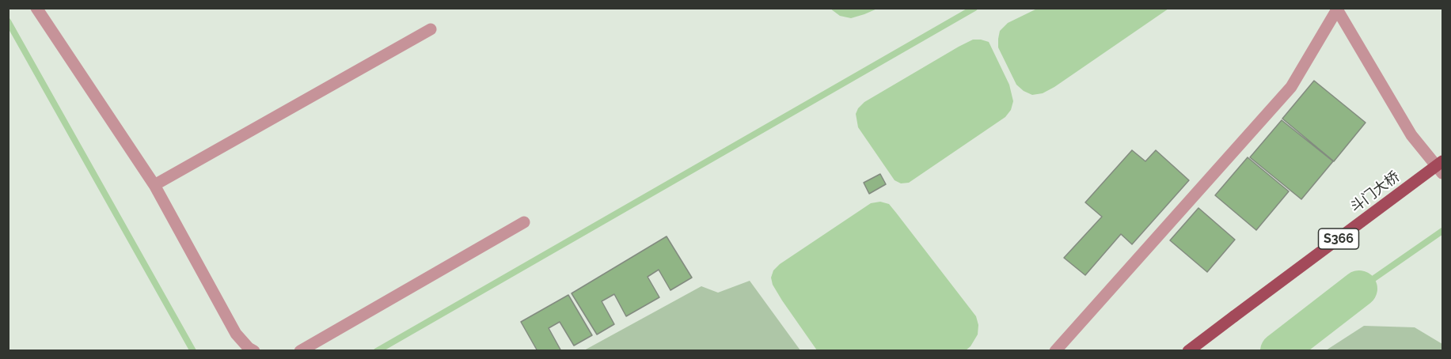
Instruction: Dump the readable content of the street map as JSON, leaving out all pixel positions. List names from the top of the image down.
{
  "streets": {
    "main road": ["斗门大桥", "S366"]
  }
}
